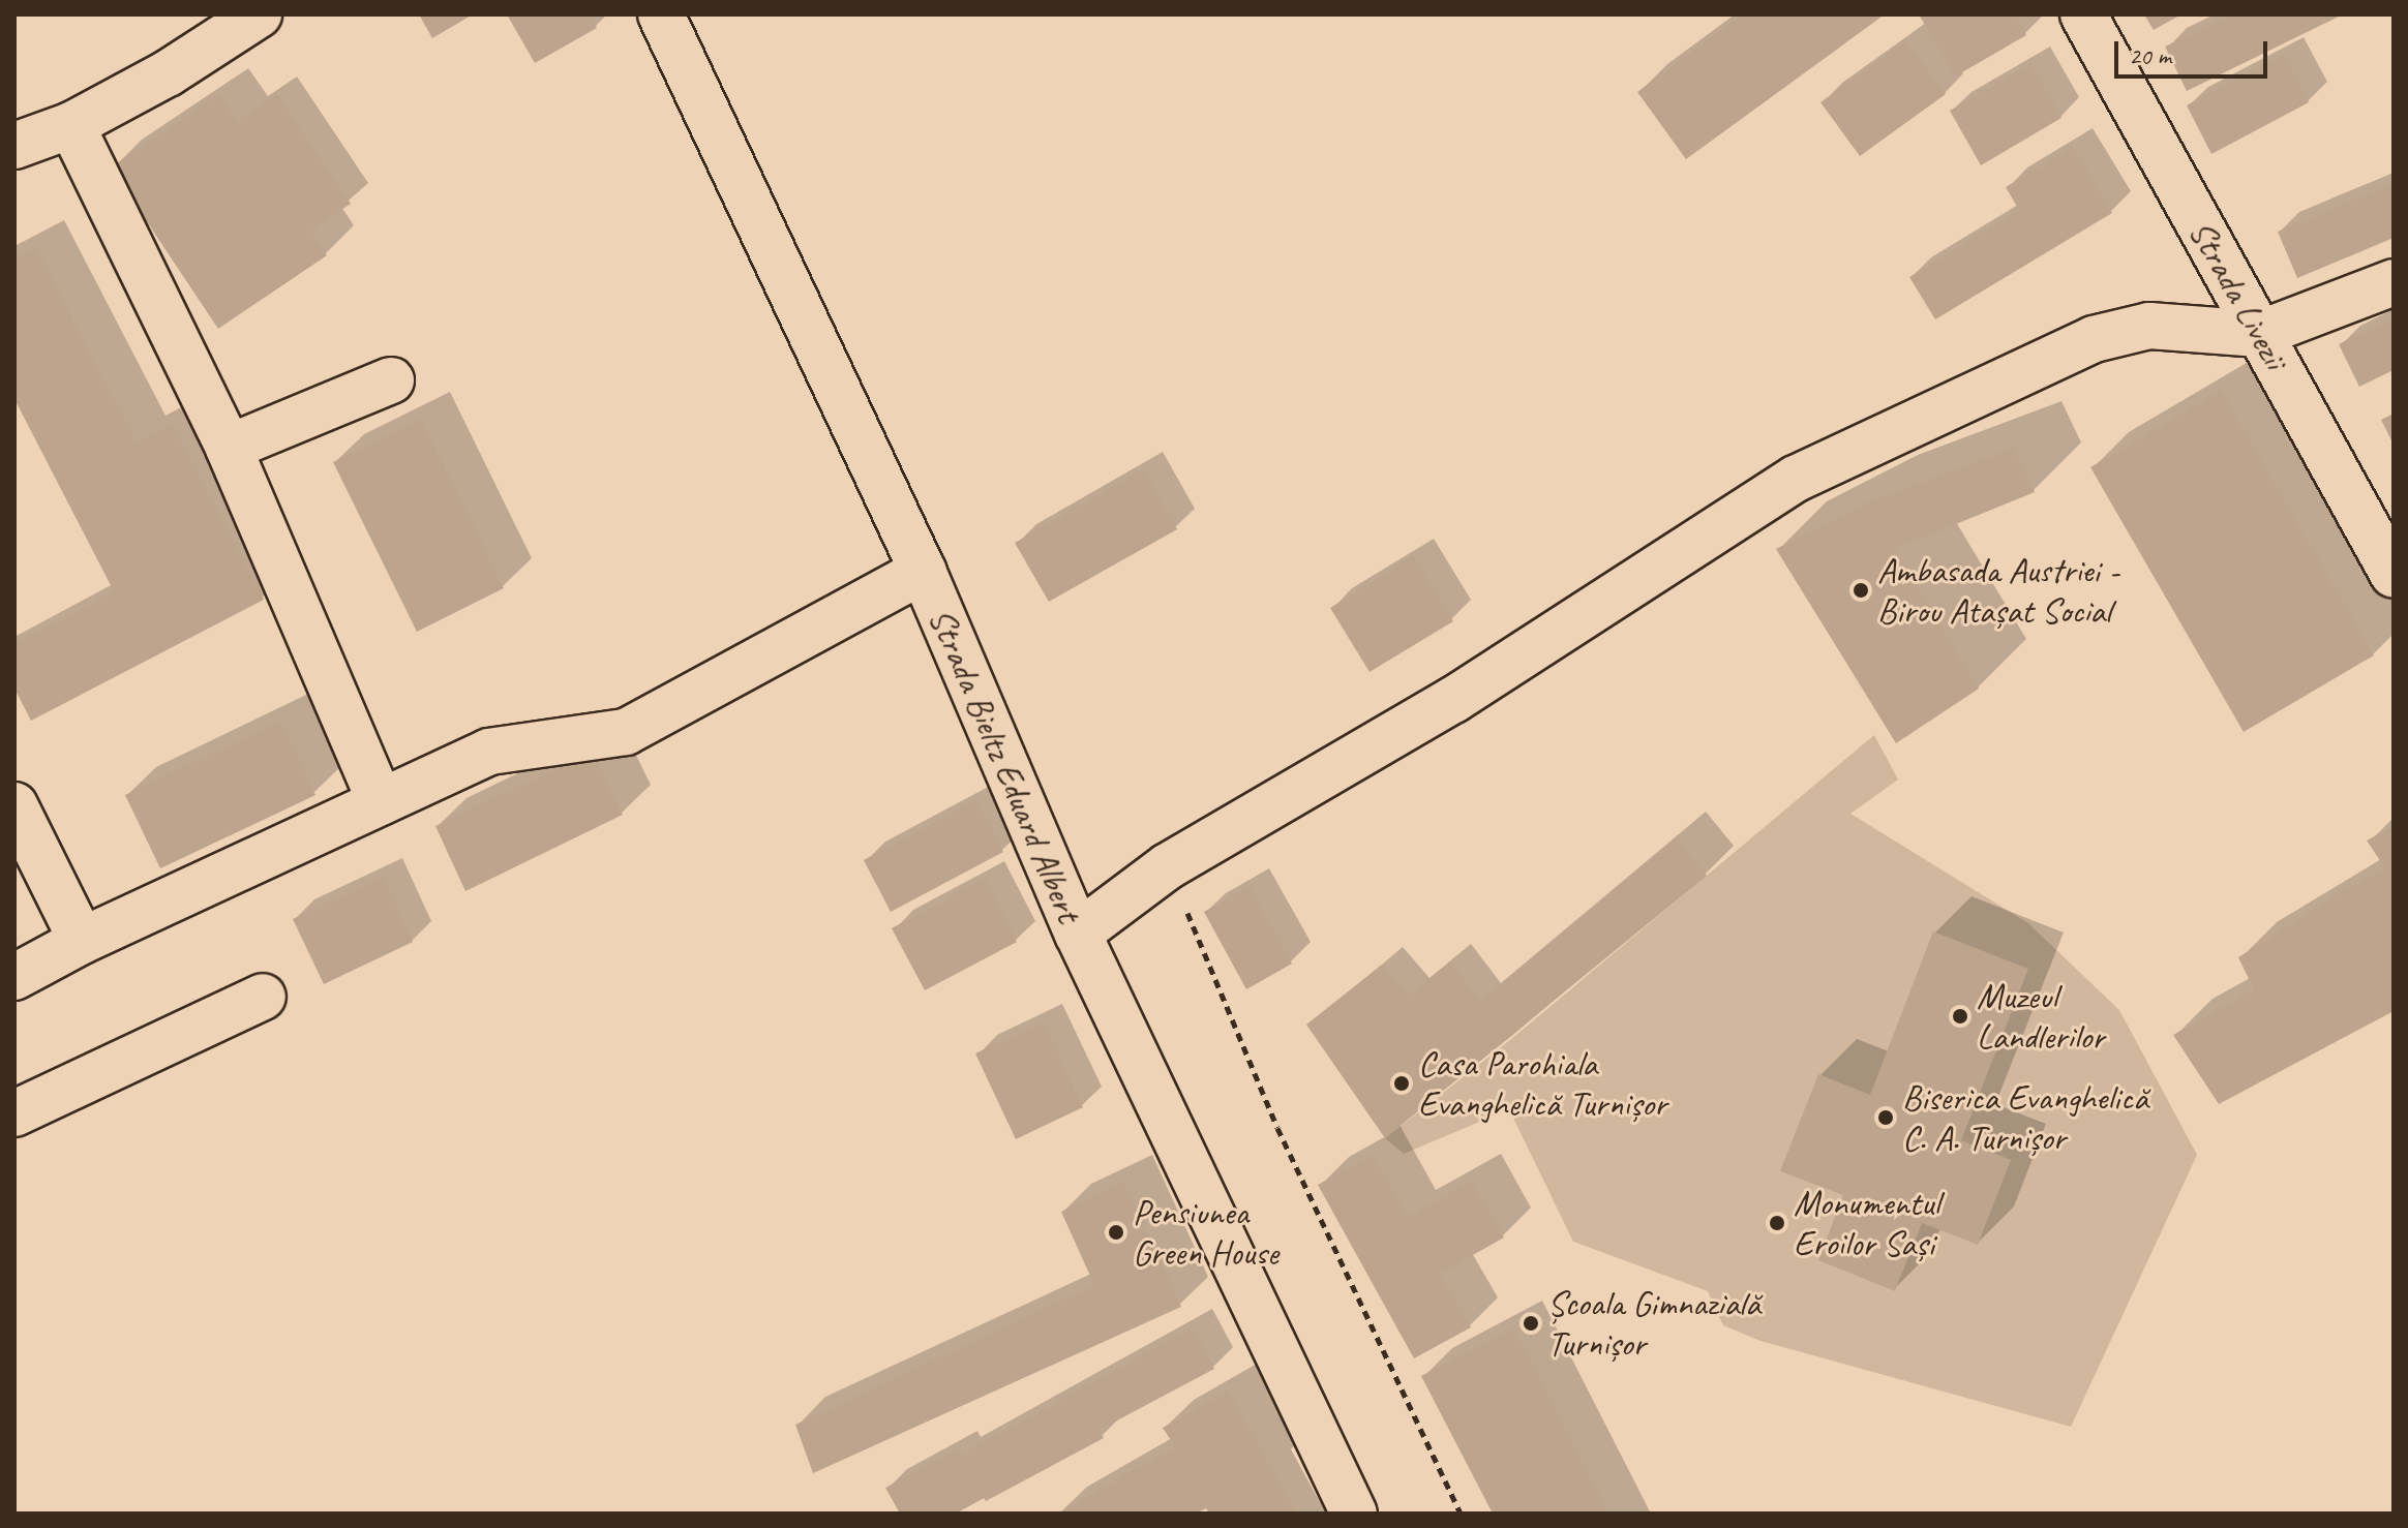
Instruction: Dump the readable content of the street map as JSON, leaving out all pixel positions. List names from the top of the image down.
{
  "streets": {
    "street": ["Strada Livezii", "Strada Bieltz Eduard Albert"]
  },
  "places": [
    "Ambasada Austriei - Birou Atașat Social",
    "Muzeul Landlerilor",
    "Casa Parohiala Evanghelică Turnișor",
    "Biserica Evanghelică C. A. Turnișor",
    "Monumentul Eroilor Sași",
    "Pensiunea Green House",
    "Școala Gimnazială Turnișor"
  ],
  "scale_bar": "20 m"
}
